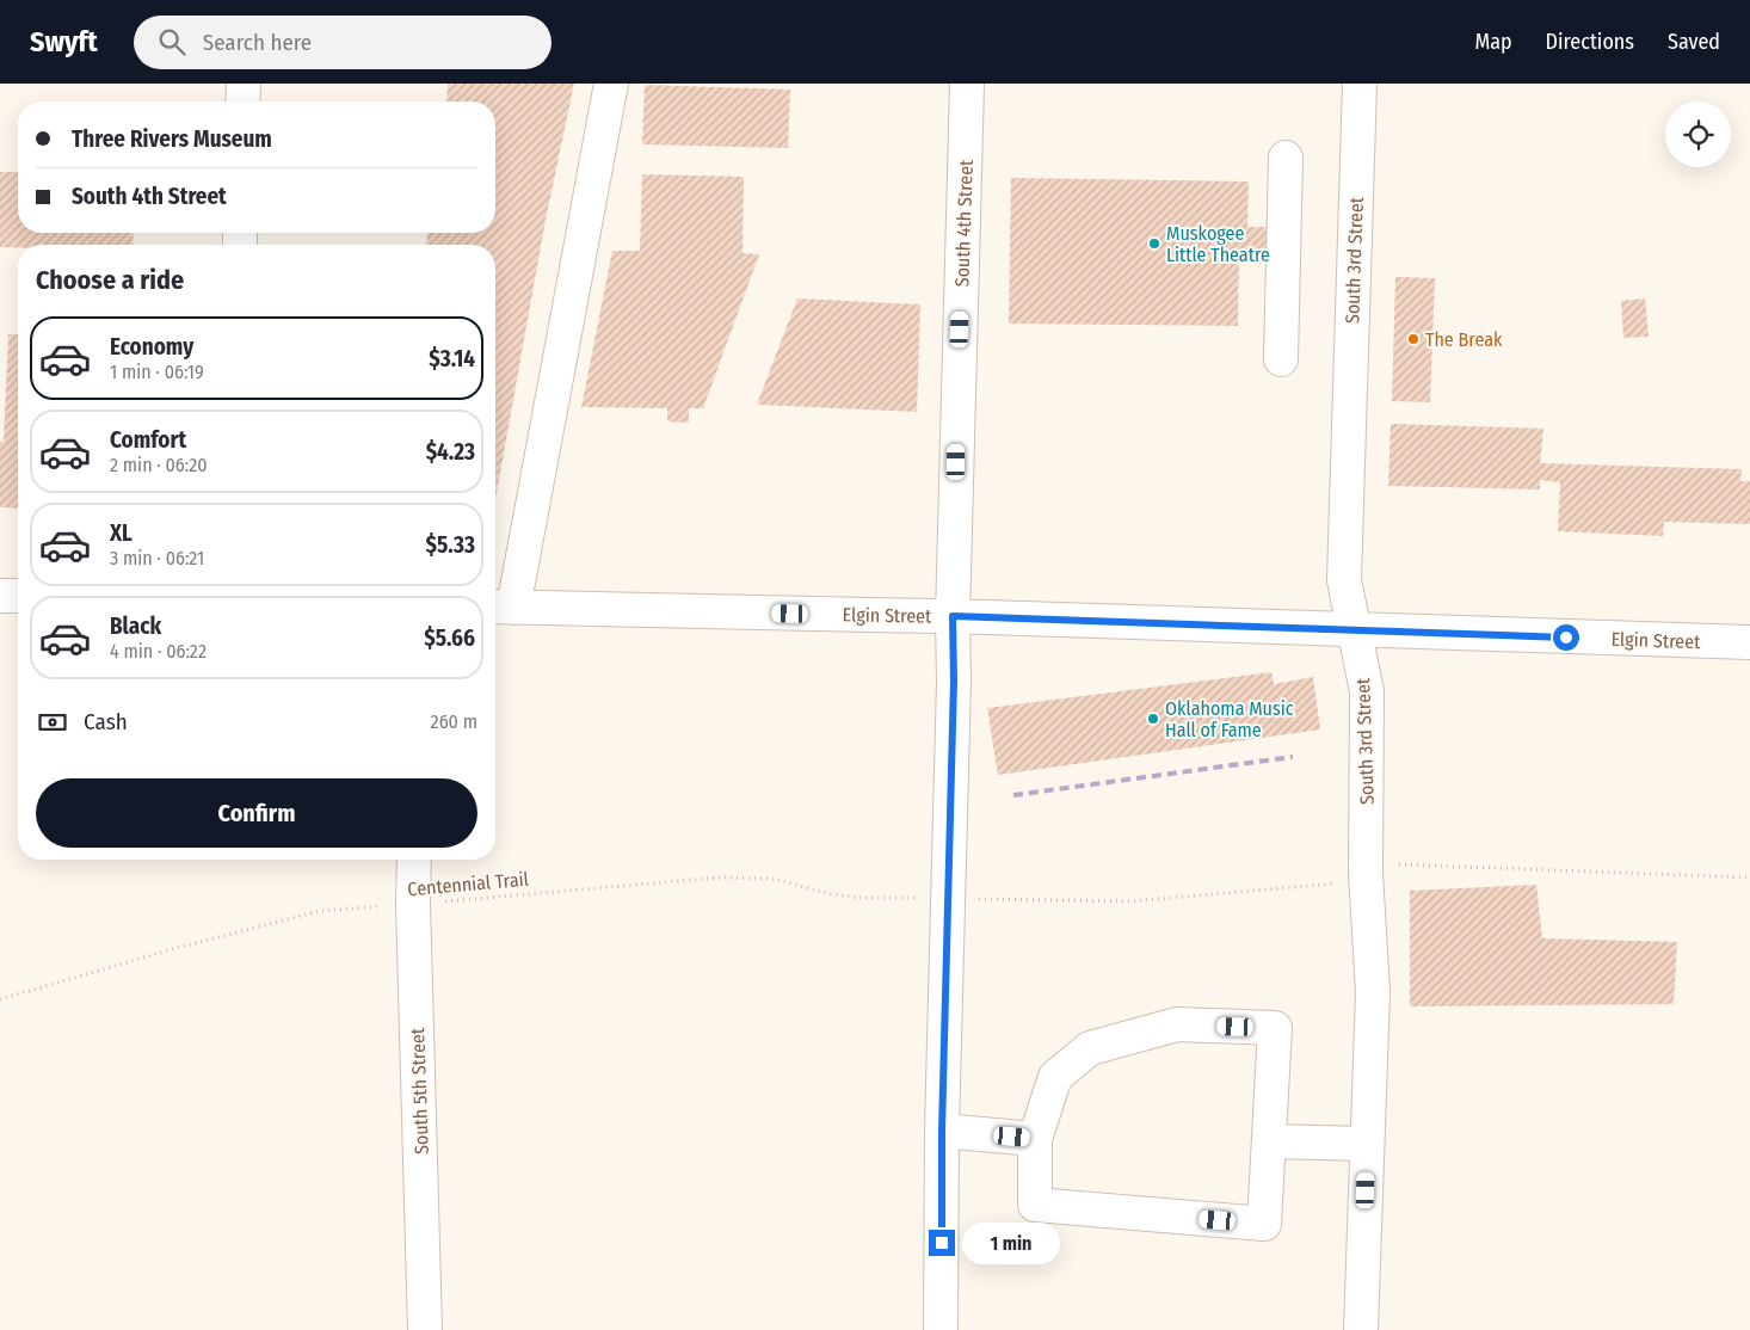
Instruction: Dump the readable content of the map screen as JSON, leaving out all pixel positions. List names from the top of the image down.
{
  "streets": {
    "street": [
      "South 4th Street",
      "South 3rd Street",
      "Elgin Street",
      "South 5th Street"
    ],
    "path": ["Centennial Trail"]
  },
  "crossings": [
    ["South 4th Street", "Elgin Street"],
    ["South 4th Street", "Centennial Trail"],
    ["South 3rd Street", "Elgin Street"],
    ["Centennial Trail", "South 5th Street"]
  ],
  "places": ["Muskogee Little Theatre", "The Break", "Oklahoma Music Hall of Fame"],
  "page": {
    "header": "Swyft",
    "search": "Search here",
    "nav": ["Map", "Directions", "Saved"],
    "banner": ["Three Rivers Museum", "South 4th Street"],
    "heading": "Choose a ride",
    "list": [
      {
        "name": "Economy",
        "note": "1 min · 06:19",
        "value": "$3.14"
      },
      {
        "name": "Comfort",
        "note": "2 min · 06:20",
        "value": "$4.23"
      },
      {
        "name": "XL",
        "note": "3 min · 06:21",
        "value": "$5.33"
      },
      {
        "name": "Black",
        "note": "4 min · 06:22",
        "value": "$5.66"
      }
    ],
    "pay": ["Cash", "260 m"],
    "buttons": "Confirm",
    "bubble": "1 min"
  }
}
